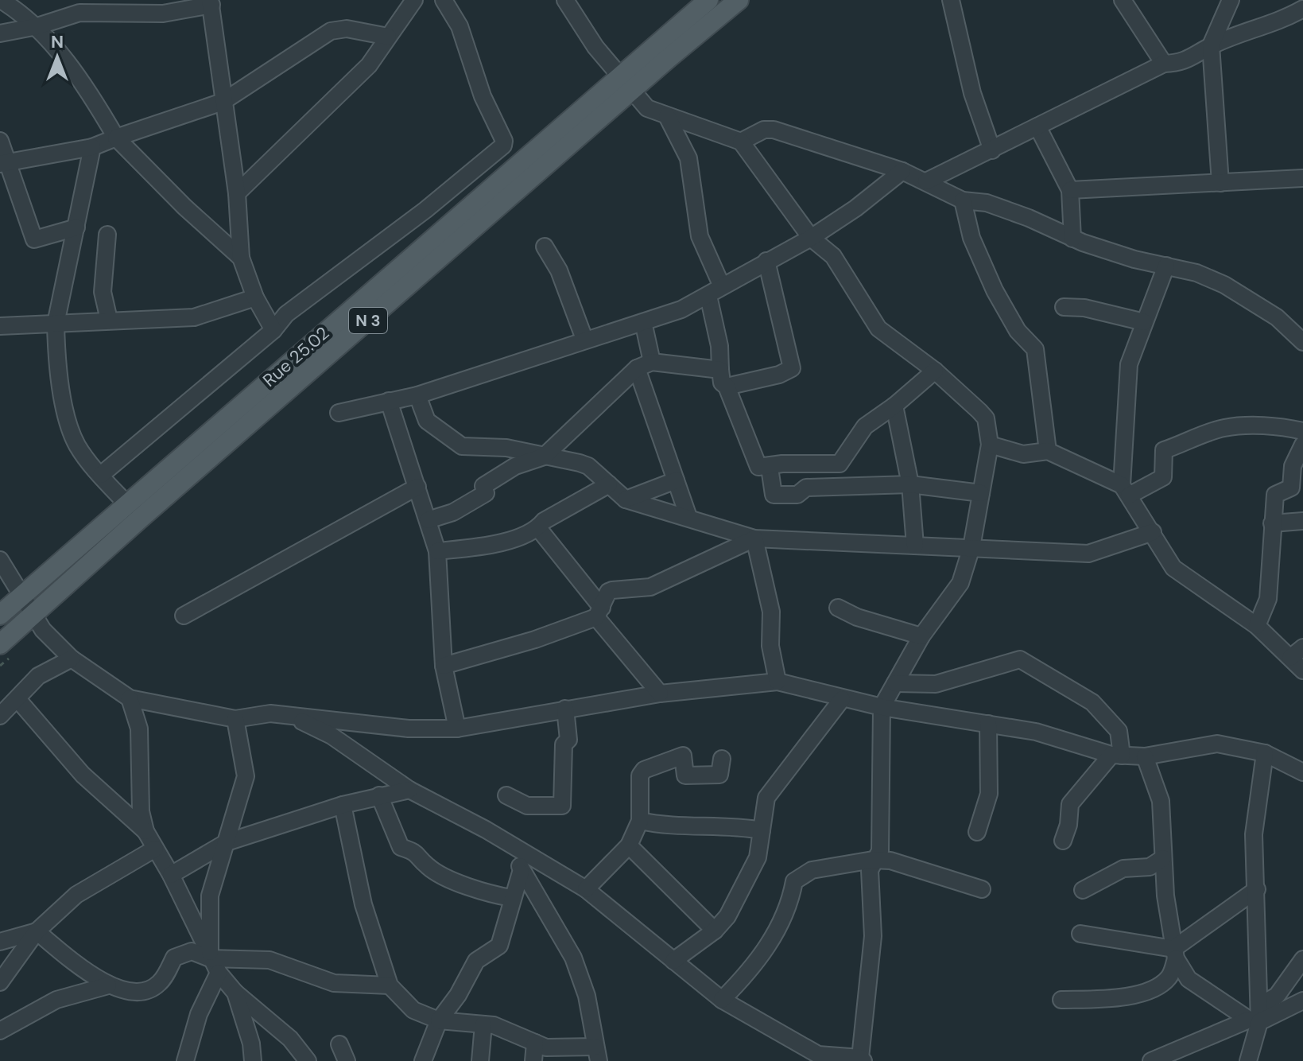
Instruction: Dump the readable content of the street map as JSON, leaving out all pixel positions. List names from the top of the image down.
{
  "streets": {
    "main road": ["N 3", "Rue 25.02"]
  },
  "crossings": [
    ["N 3", "Rue 25.02"]
  ],
  "north": "top"
}
